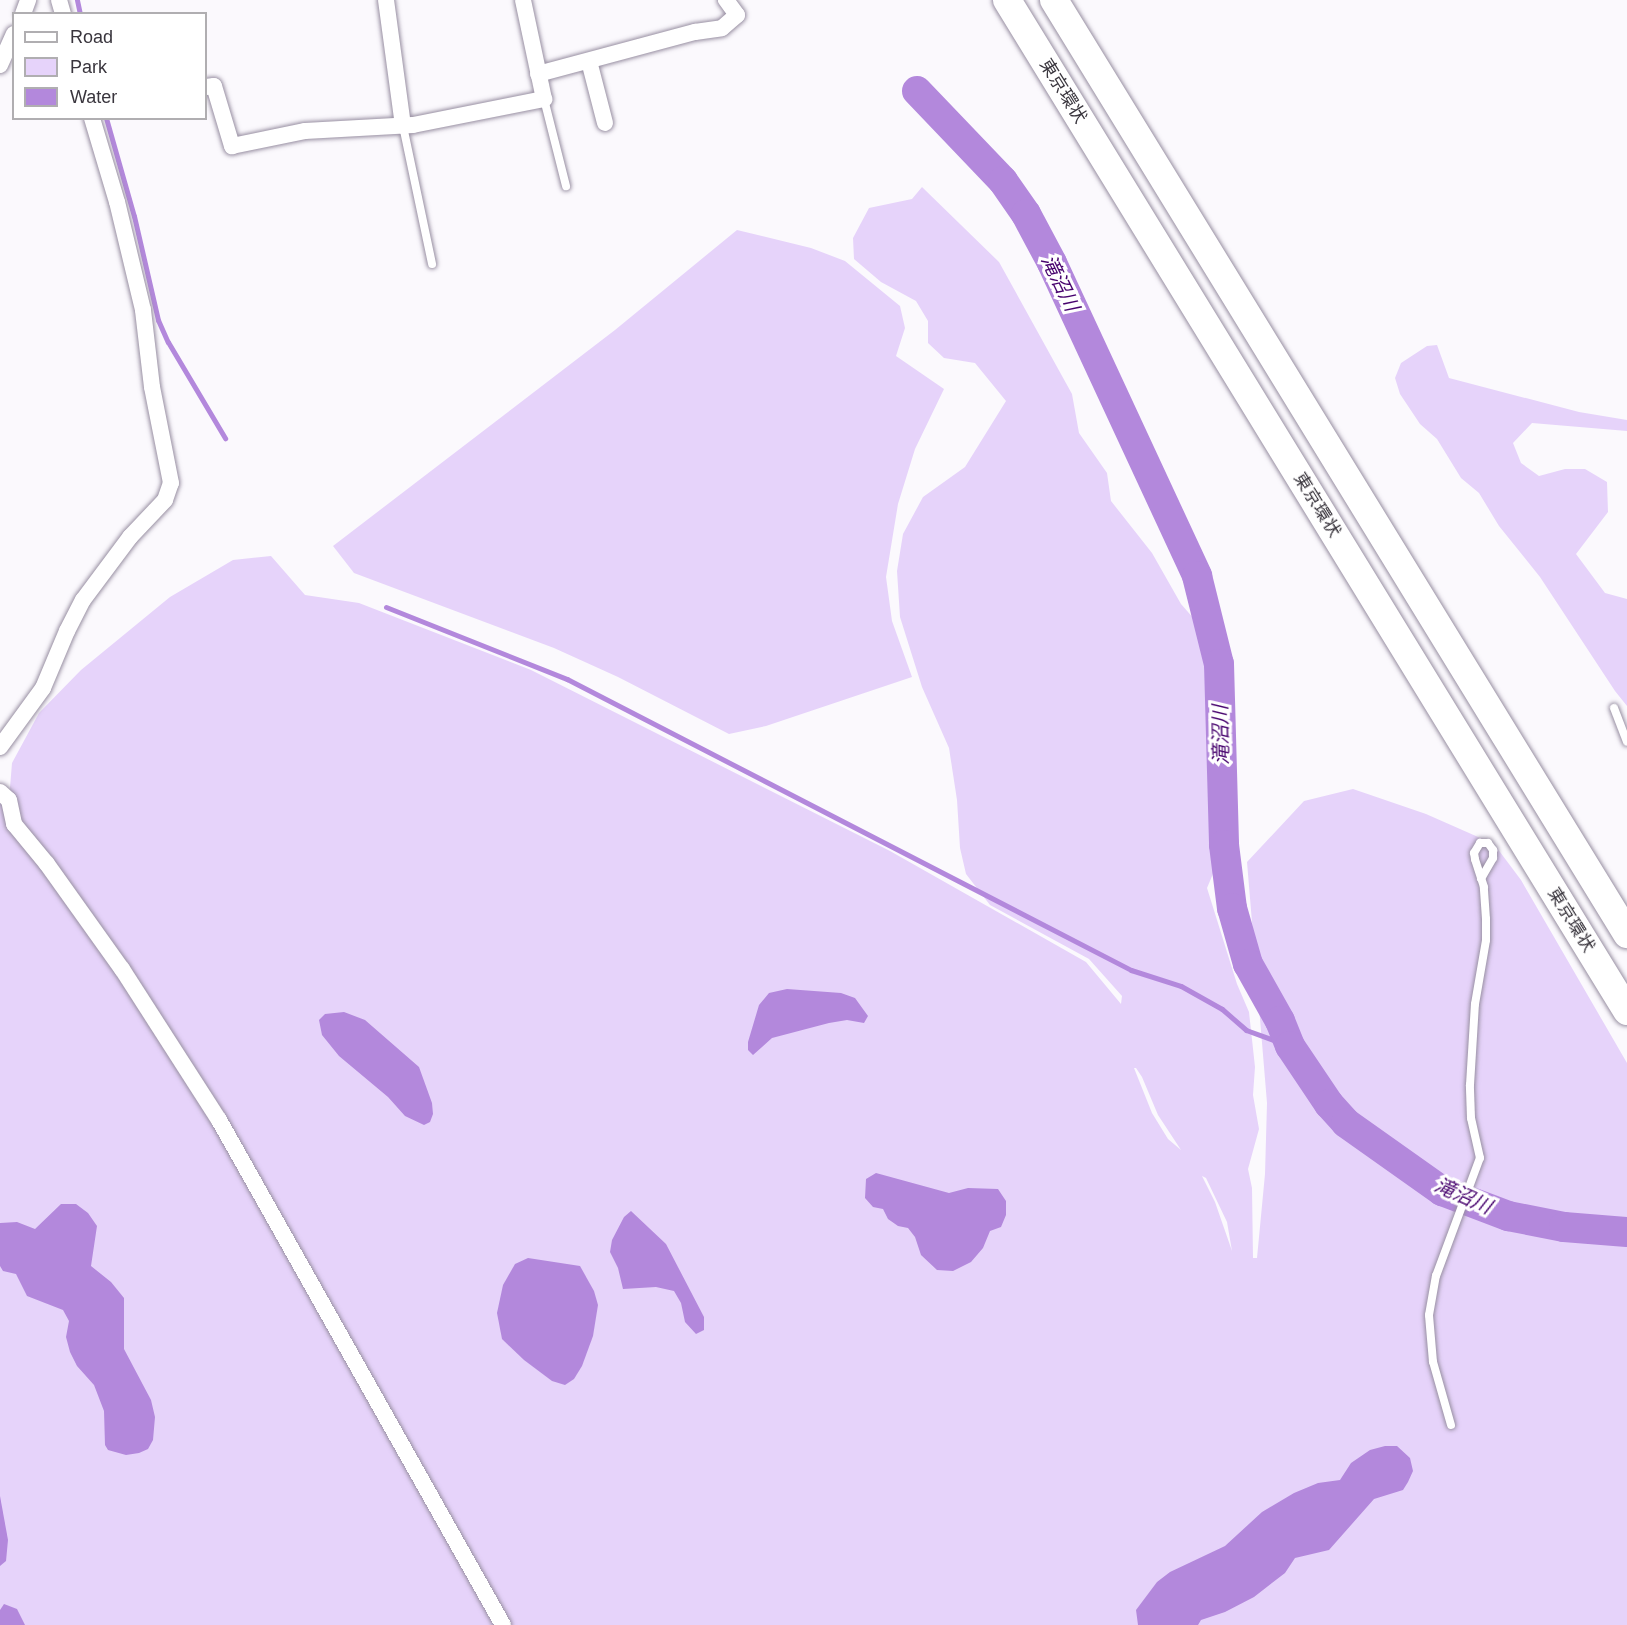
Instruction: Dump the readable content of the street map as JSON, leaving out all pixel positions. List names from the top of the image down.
{
  "streets": {
    "highway": ["東京環状"]
  },
  "water": ["滝沼川"],
  "legend": ["Road", "Park", "Water"]
}
